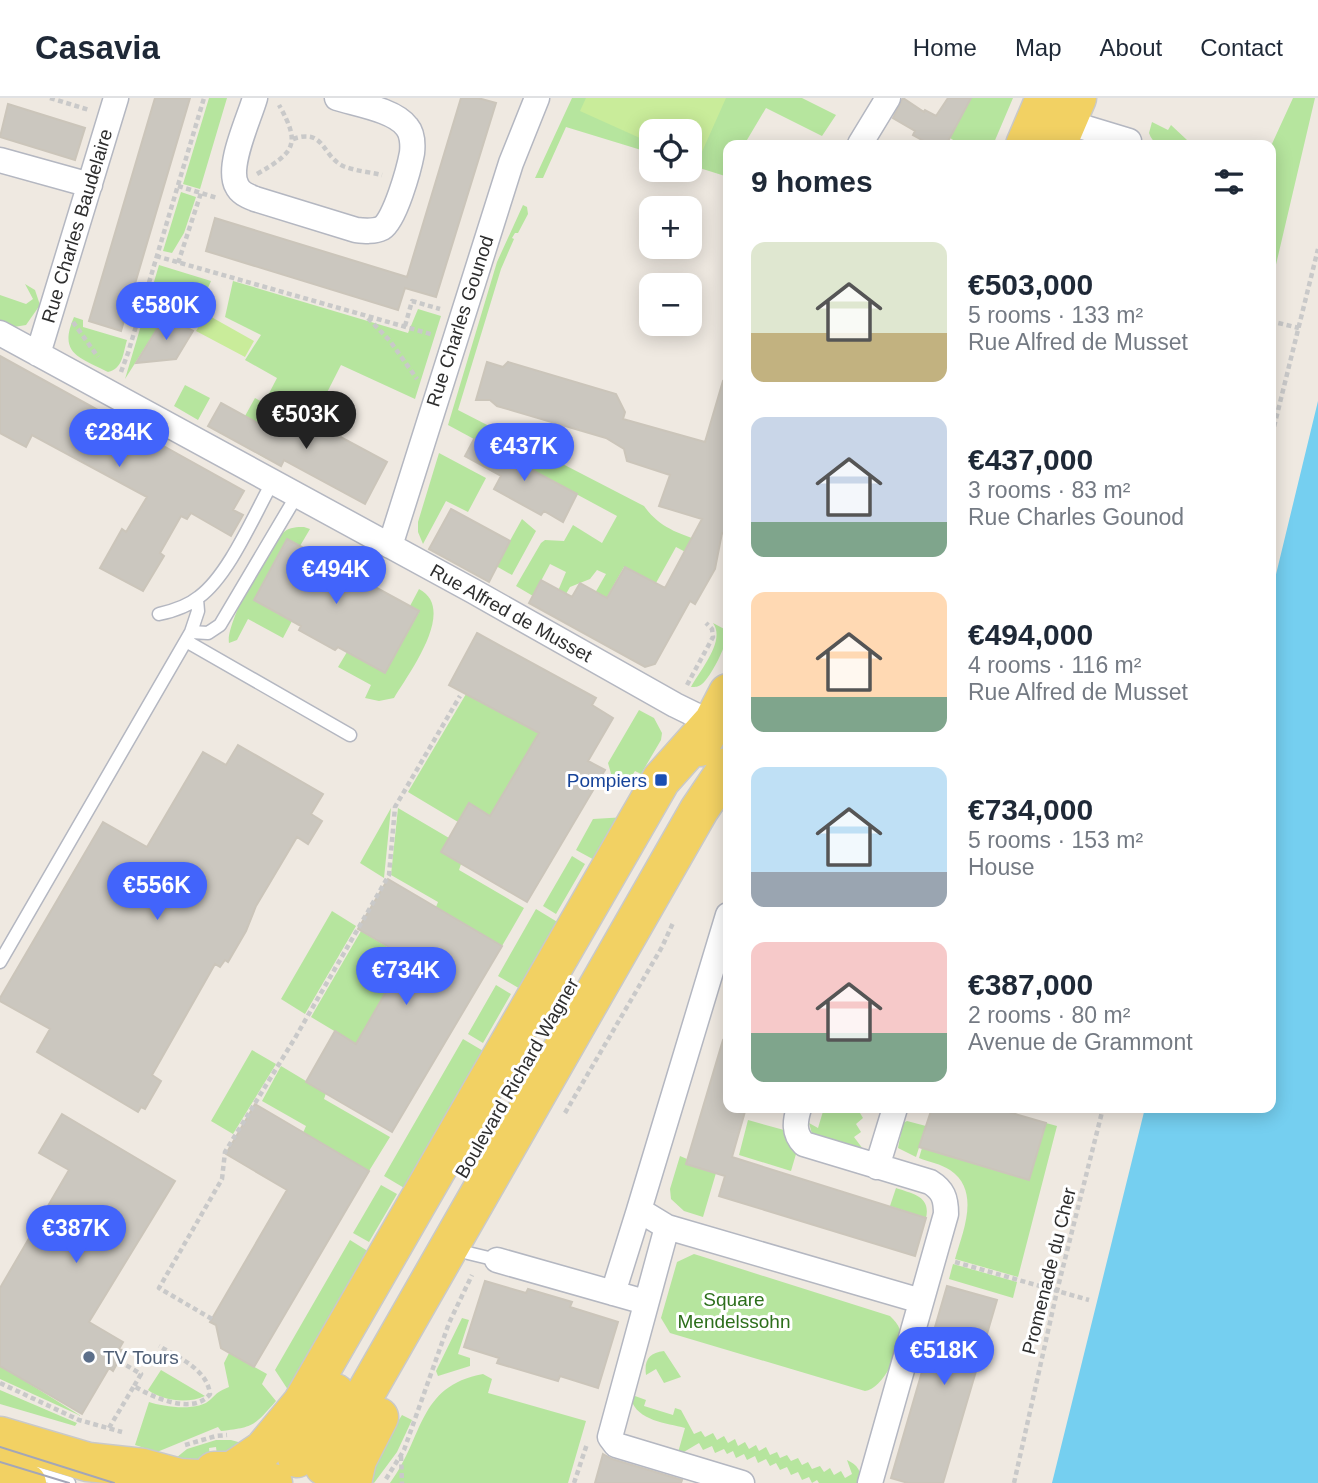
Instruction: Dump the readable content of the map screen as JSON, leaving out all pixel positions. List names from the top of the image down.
{
  "streets": {
    "main road": ["Boulevard Richard Wagner"],
    "street": ["Rue Charles Baudelaire", "Rue Charles Gounod", "Rue Alfred de Musset"],
    "path": ["Promenade du Cher"]
  },
  "crossings": [
    ["Rue Charles Baudelaire", "Rue Alfred de Musset"],
    ["Rue Charles Gounod", "Rue Alfred de Musset"],
    ["Rue Alfred de Musset", "Boulevard Richard Wagner"]
  ],
  "parks": ["Square Mendelssohn"],
  "places": {
    "transit": ["Pompiers"],
    "other": ["TV Tours"]
  },
  "page": {
    "header": "Casavia",
    "nav": [
      "Home",
      "Map",
      "About",
      "Contact"
    ],
    "map_buttons": ["+", "−"],
    "heading": "9 homes",
    "list": [
      {
        "name": "€503,000",
        "note": "5 rooms · 133 m² · Rue Alfred de Musset"
      },
      {
        "name": "€437,000",
        "note": "3 rooms · 83 m² · Rue Charles Gounod"
      },
      {
        "name": "€494,000",
        "note": "4 rooms · 116 m² · Rue Alfred de Musset"
      },
      {
        "name": "€734,000",
        "note": "5 rooms · 153 m² · House"
      },
      {
        "name": "€387,000",
        "note": "2 rooms · 80 m² · Avenue de Grammont"
      }
    ],
    "price": [
      "€580K",
      "€503K",
      "€284K",
      "€437K",
      "€494K",
      "€556K",
      "€734K",
      "€387K",
      "€518K"
    ]
  }
}
